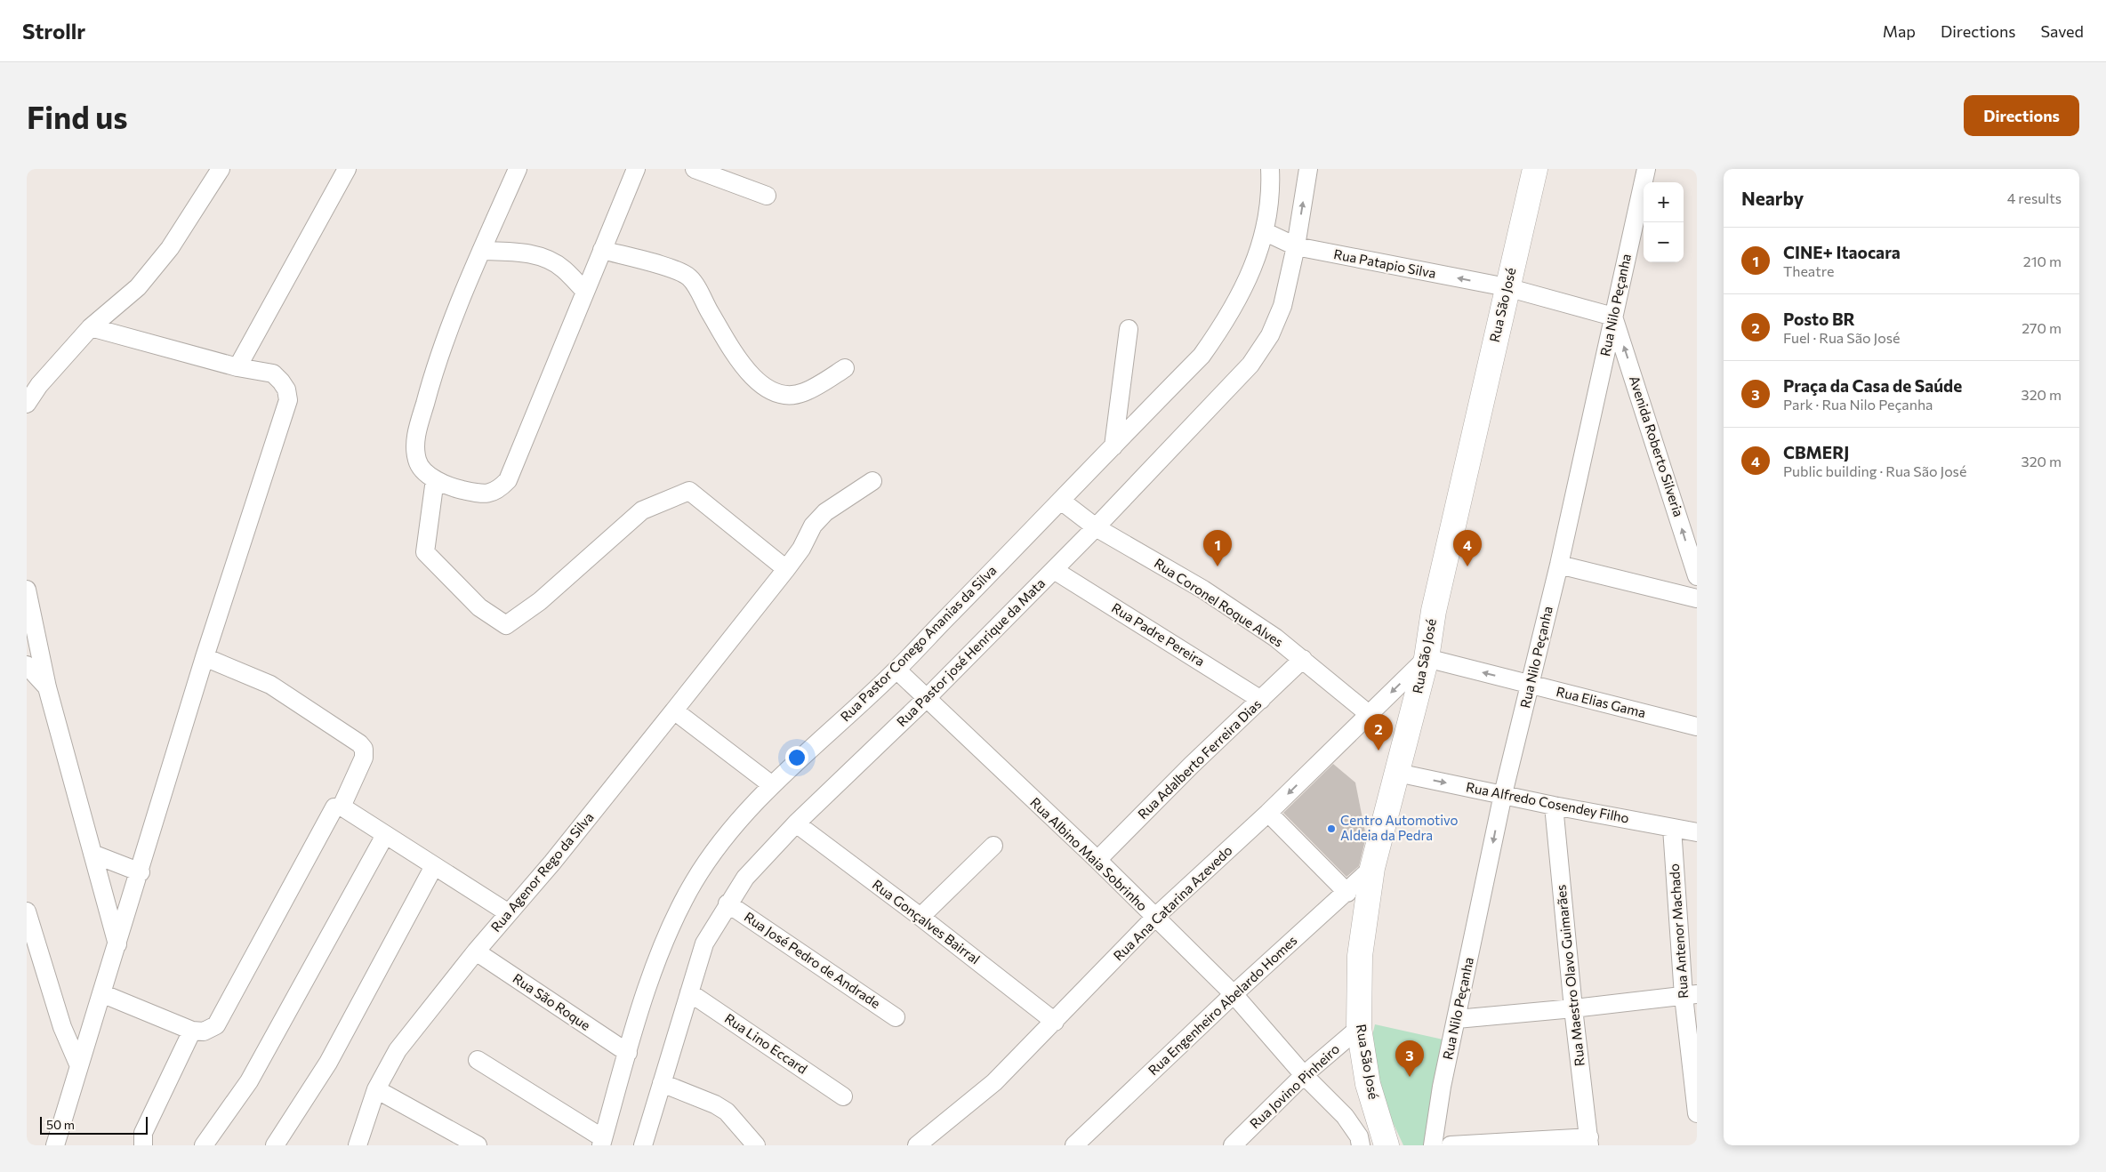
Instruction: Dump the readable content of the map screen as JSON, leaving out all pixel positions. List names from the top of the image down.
{
  "streets": {
    "main road": ["Rua São José"],
    "street": [
      "Rua Patapio Silva",
      "Rua Nilo Peçanha",
      "Avenida Roberto Silveria",
      "Rua Coronel Roque Alves",
      "Rua Padre Pereira",
      "Rua Pastor Conego Ananias da Silva",
      "Rua Pastor josé Henrique da Mata",
      "Rua Elias Gama",
      "Rua Adalberto Ferreira Dias",
      "Rua Alfredo Cosendey Filho",
      "Rua Albino Maia Sobrinho",
      "Rua Agenor Rego da Silva",
      "Rua Ana Catarina Azevedo",
      "Rua Gonçalves Bairral",
      "Rua Antenor Machado",
      "Rua José Pedro de Andrade",
      "Rua Maestro Olavo Guimarães",
      "Rua São Roque",
      "Rua Engenheiro Abelardo Homes",
      "Rua Lino Eccard",
      "Rua Jovino Pinheiro"
    ]
  },
  "crossings": [
    ["Rua Patapio Silva", "Rua São José"],
    ["Rua Patapio Silva", "Rua Nilo Peçanha"],
    ["Rua Patapio Silva", "Avenida Roberto Silveria"],
    ["Rua Patapio Silva", "Rua Pastor Conego Ananias da Silva"],
    ["Rua Patapio Silva", "Rua Pastor josé Henrique da Mata"],
    ["Rua São José", "Rua Elias Gama"],
    ["Rua São José", "Rua Alfredo Cosendey Filho"],
    ["Rua São José", "Rua Ana Catarina Azevedo"],
    ["Rua São José", "Rua Engenheiro Abelardo Homes"],
    ["Rua São José", "Rua Jovino Pinheiro"],
    ["Rua Nilo Peçanha", "Avenida Roberto Silveria"],
    ["Rua Nilo Peçanha", "Rua Elias Gama"],
    ["Rua Nilo Peçanha", "Rua Alfredo Cosendey Filho"],
    ["Rua Coronel Roque Alves", "Rua Pastor Conego Ananias da Silva"],
    ["Rua Coronel Roque Alves", "Rua Pastor josé Henrique da Mata"],
    ["Rua Coronel Roque Alves", "Rua Adalberto Ferreira Dias"],
    ["Rua Coronel Roque Alves", "Rua Ana Catarina Azevedo"],
    ["Rua Padre Pereira", "Rua Pastor josé Henrique da Mata"],
    ["Rua Padre Pereira", "Rua Adalberto Ferreira Dias"],
    ["Rua Pastor Conego Ananias da Silva", "Rua Albino Maia Sobrinho"],
    ["Rua Pastor Conego Ananias da Silva", "Rua São Roque"],
    ["Rua Pastor josé Henrique da Mata", "Rua Albino Maia Sobrinho"],
    ["Rua Pastor josé Henrique da Mata", "Rua Gonçalves Bairral"],
    ["Rua Pastor josé Henrique da Mata", "Rua José Pedro de Andrade"],
    ["Rua Pastor josé Henrique da Mata", "Rua Lino Eccard"],
    ["Rua Elias Gama", "Rua Ana Catarina Azevedo"],
    ["Rua Adalberto Ferreira Dias", "Rua Albino Maia Sobrinho"],
    ["Rua Alfredo Cosendey Filho", "Rua Antenor Machado"],
    ["Rua Alfredo Cosendey Filho", "Rua Maestro Olavo Guimarães"],
    ["Rua Albino Maia Sobrinho", "Rua Ana Catarina Azevedo"],
    ["Rua Albino Maia Sobrinho", "Rua Engenheiro Abelardo Homes"],
    ["Rua Albino Maia Sobrinho", "Rua Jovino Pinheiro"],
    ["Rua Agenor Rego da Silva", "Rua São Roque"],
    ["Rua Ana Catarina Azevedo", "Rua Gonçalves Bairral"]
  ],
  "one_way": [
    "Rua Patapio Silva",
    "Avenida Roberto Silveria",
    "Rua Elias Gama",
    "Rua Alfredo Cosendey Filho"
  ],
  "places": ["Centro Automotivo Aldeia da Pedra"],
  "scale_bar": "50 m",
  "page": {
    "header": "Strollr",
    "nav": ["Map", "Directions", "Saved"],
    "buttons": "Directions",
    "title": "Find us",
    "heading": ["Nearby", "4 results"],
    "map_buttons": ["+", "−"],
    "list": [
      {
        "mark": "1",
        "name": "CINE+ Itaocara",
        "note": "Theatre",
        "value": "210 m"
      },
      {
        "mark": "2",
        "name": "Posto BR",
        "note": "Fuel · Rua São José",
        "value": "270 m"
      },
      {
        "mark": "3",
        "name": "Praça da Casa de Saúde",
        "note": "Park · Rua Nilo Peçanha",
        "value": "320 m"
      },
      {
        "mark": "4",
        "name": "CBMERJ",
        "note": "Public building · Rua São José",
        "value": "320 m"
      }
    ],
    "pins": [
      "1",
      "4",
      "2",
      "3"
    ],
    "scale": "50 m"
  }
}
